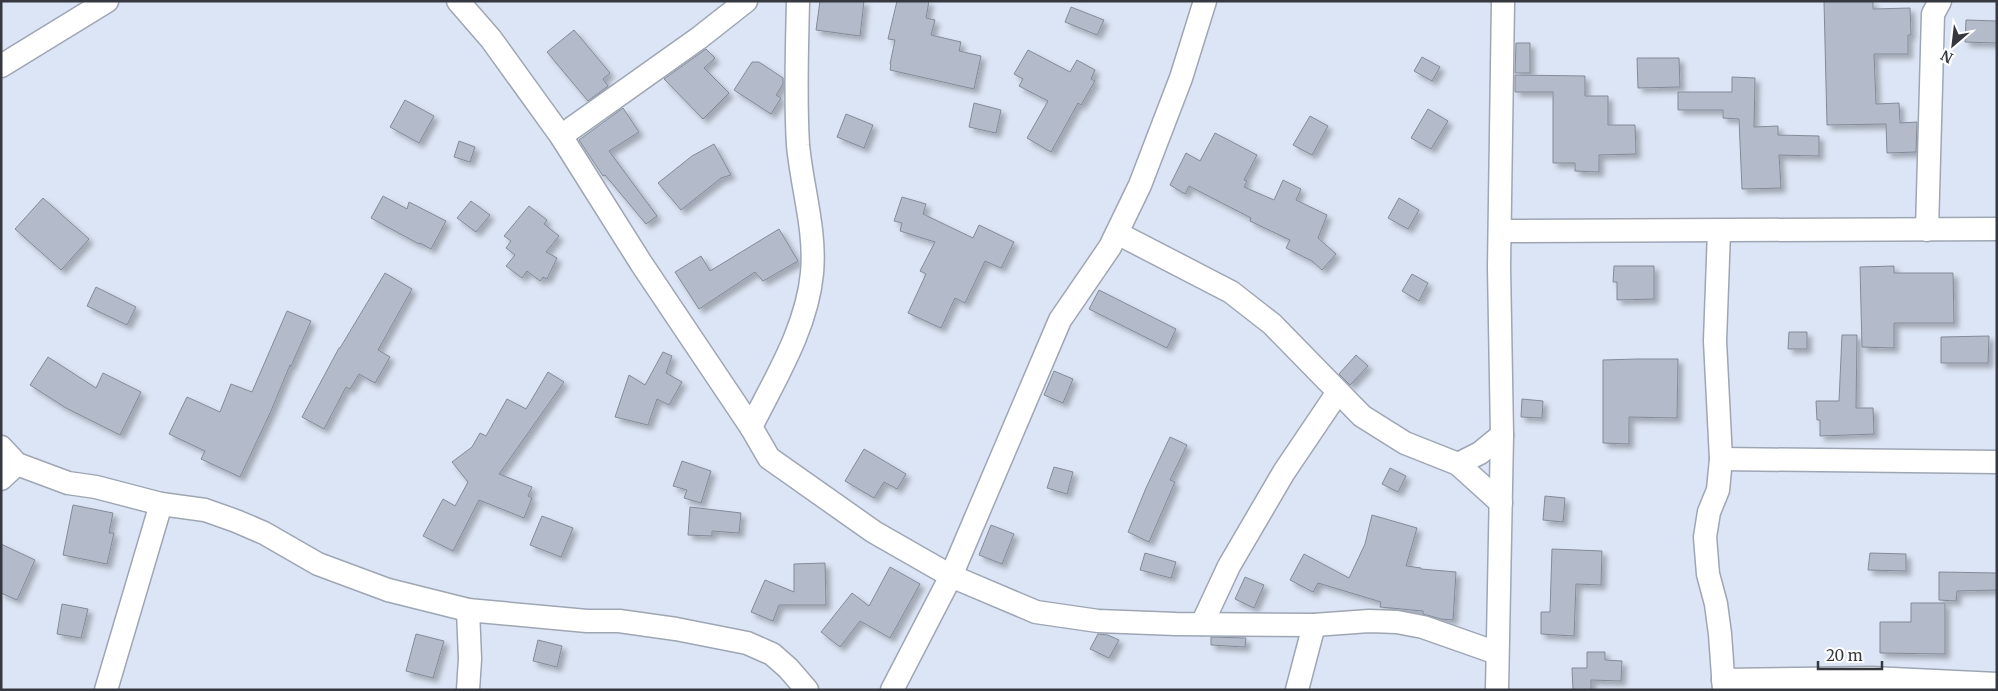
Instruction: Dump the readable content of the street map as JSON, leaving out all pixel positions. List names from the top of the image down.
{
  "scale_bar": "20 m",
  "north": "bottom left"
}
